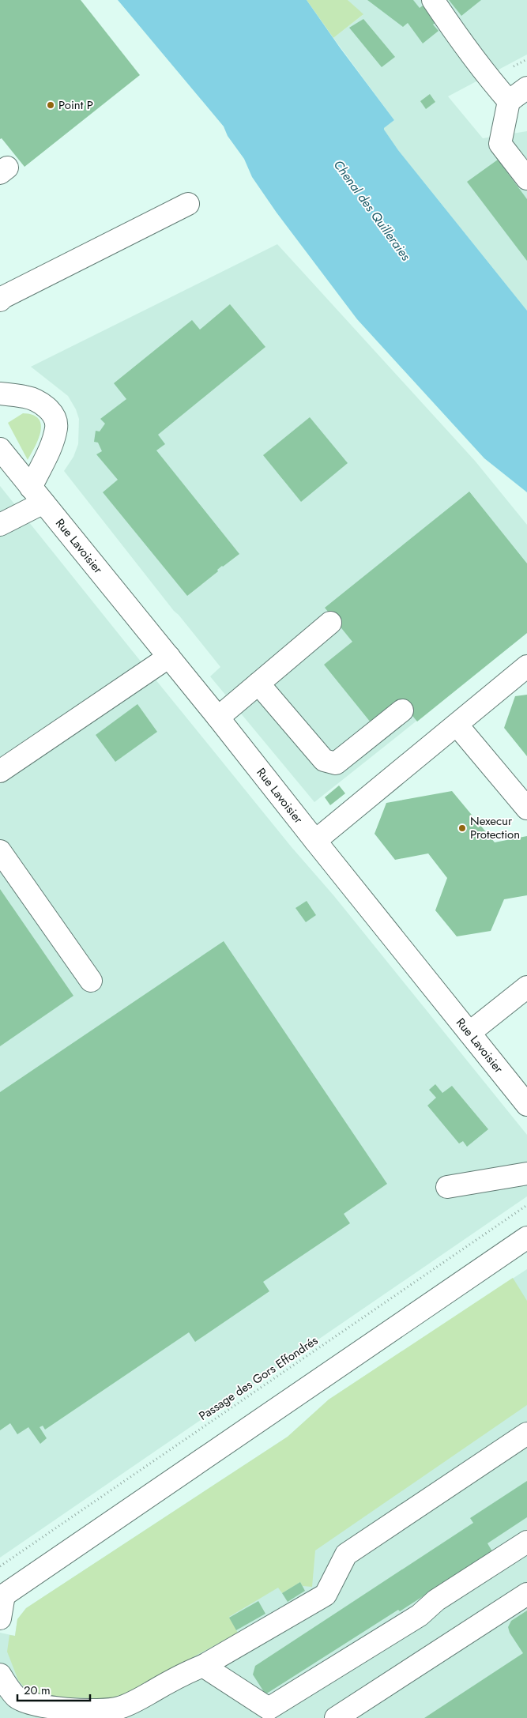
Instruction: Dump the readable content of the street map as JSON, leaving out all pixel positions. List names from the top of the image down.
{
  "streets": {
    "street": ["Rue Lavoisier"],
    "path": ["Passage des Gors Effondrés"]
  },
  "water": ["Chenal des Quilleraies"],
  "places": ["Point P", "Nexecur Protection"],
  "scale_bar": "20 m"
}
